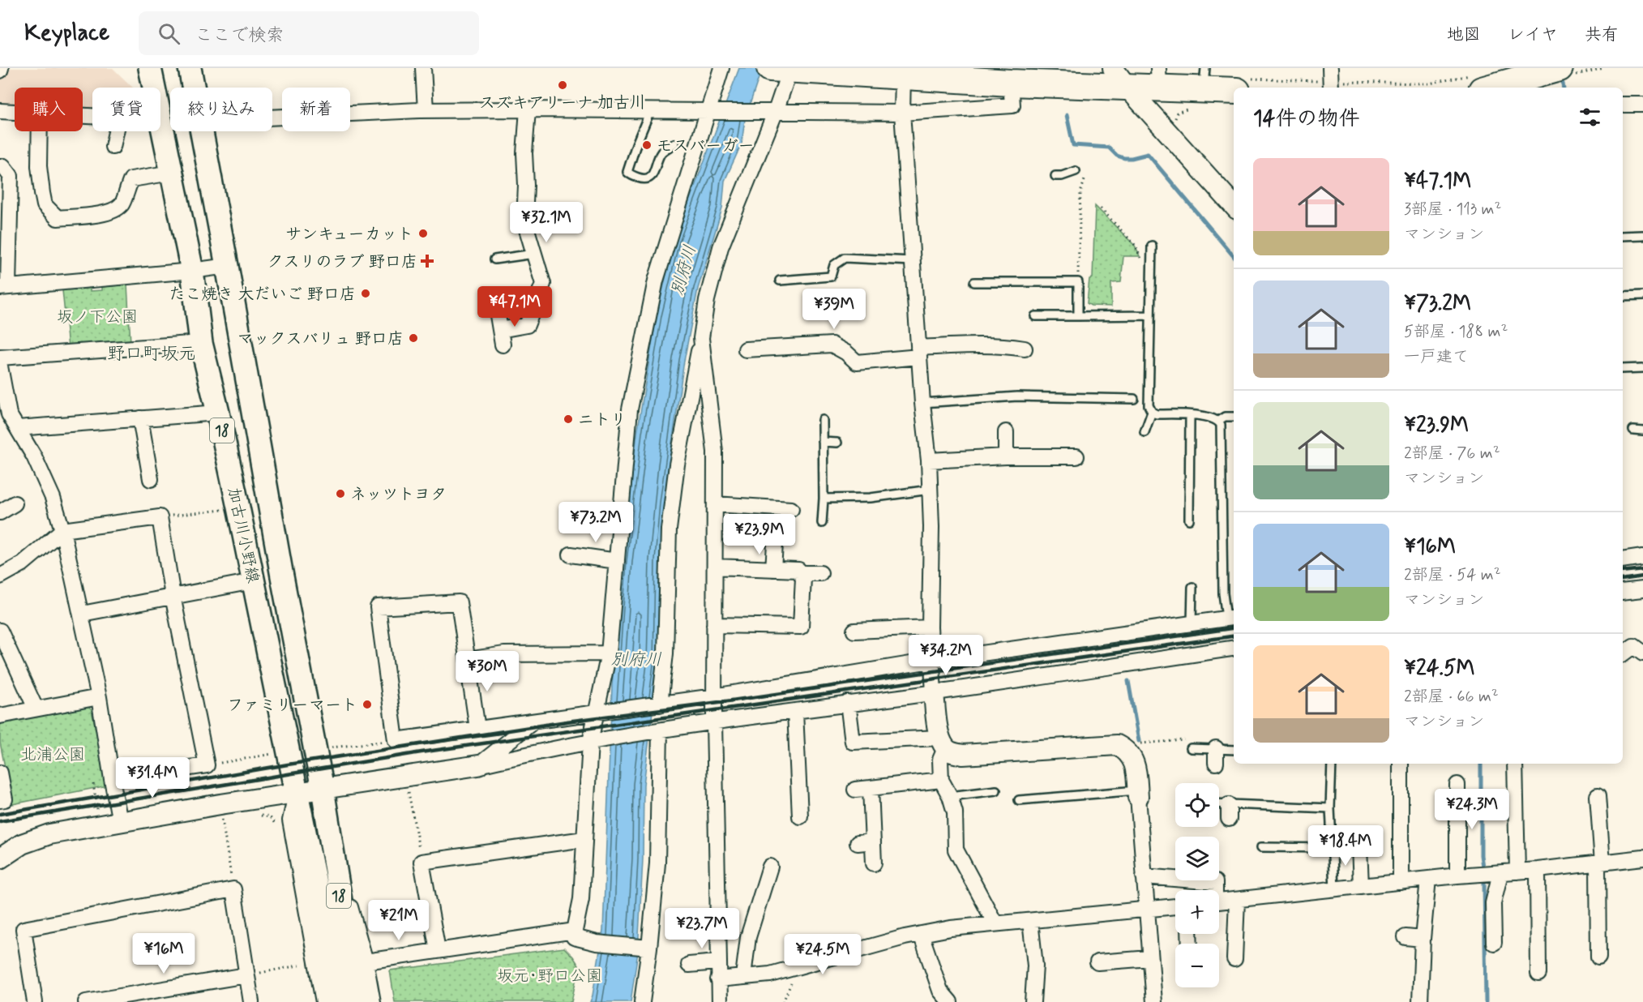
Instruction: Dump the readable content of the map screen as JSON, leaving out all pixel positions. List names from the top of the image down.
{
  "streets": {
    "main road": ["18", "加古川小野線"]
  },
  "districts": ["野口町坂元"],
  "water": ["別府川"],
  "parks": ["坂ノ下公園", "北浦公園", "坂元･野口公園"],
  "places": {
    "other": [
      "スズキアリーナ 加古川",
      "モスバーガー",
      "サンキューカット",
      "たこ焼き 大だいご 野口店",
      "マックスバリュ 野口店",
      "ニトリ",
      "ネッツトヨタ",
      "ファミリーマート"
    ],
    "health": ["クスリのラブ 野口店"]
  },
  "page": {
    "header": "Keyplace",
    "search": "ここで検索",
    "nav": ["地図", "レイヤ", "共有"],
    "chip": [
      "購入",
      "賃貸",
      "絞り込み",
      "新着"
    ],
    "heading": "14件の物件",
    "list": [
      {
        "name": "¥47.1M",
        "note": "3部屋 · 113 m² · マンション"
      },
      {
        "name": "¥73.2M",
        "note": "5部屋 · 188 m² · 一戸建て"
      },
      {
        "name": "¥23.9M",
        "note": "2部屋 · 76 m² · マンション"
      },
      {
        "name": "¥16M",
        "note": "2部屋 · 54 m² · マンション"
      },
      {
        "name": "¥24.5M",
        "note": "2部屋 · 66 m² · マンション"
      }
    ],
    "price": [
      "¥32.1M",
      "¥47.1M",
      "¥39M",
      "¥73.2M",
      "¥23.9M",
      "¥34.2M",
      "¥30M",
      "¥31.4M",
      "¥24.3M",
      "¥18.4M",
      "¥21M",
      "¥23.7M",
      "¥16M",
      "¥24.5M"
    ],
    "map_buttons": ["+", "−"]
  }
}
